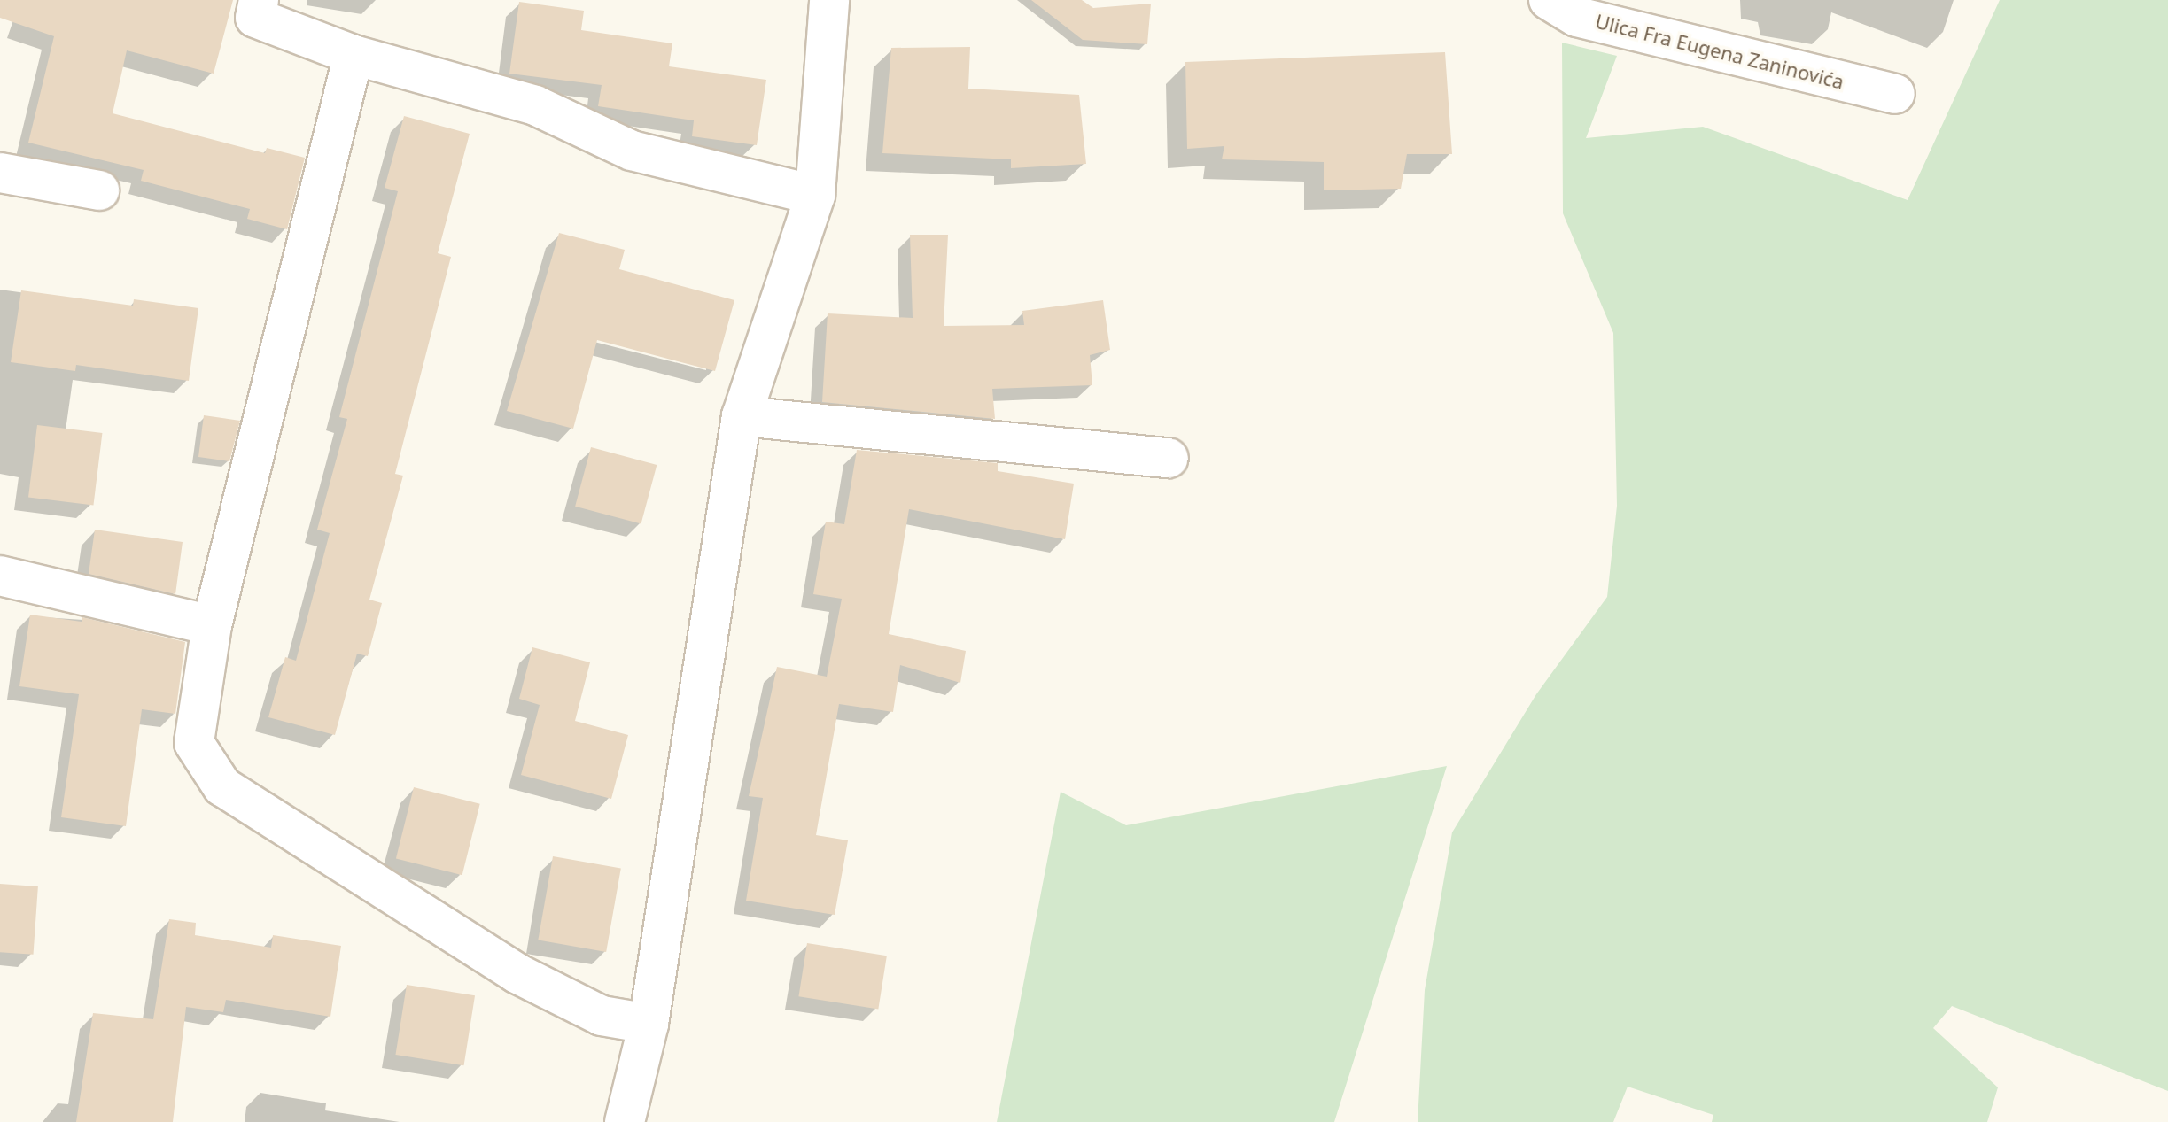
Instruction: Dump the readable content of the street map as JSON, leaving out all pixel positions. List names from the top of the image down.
{
  "streets": {
    "street": ["Ulica Fra Eugena Zaninovića"]
  }
}
